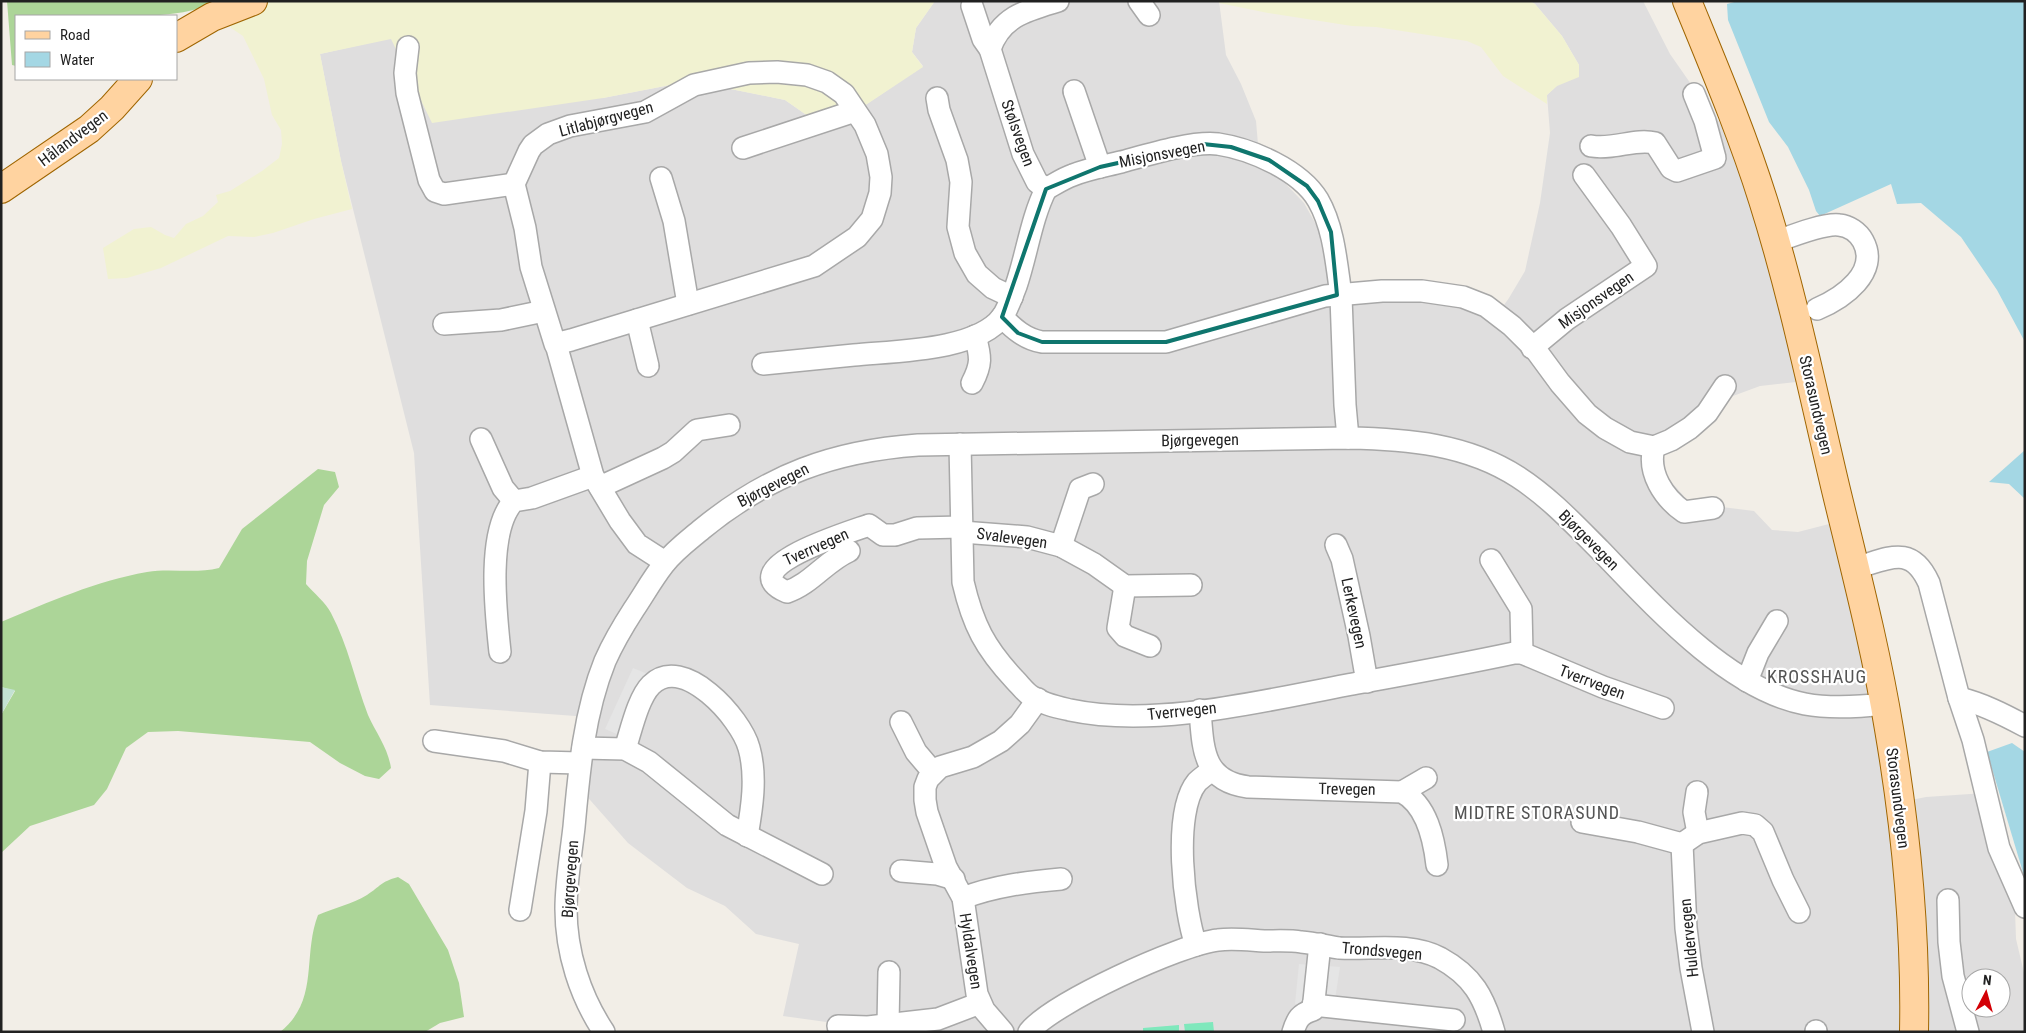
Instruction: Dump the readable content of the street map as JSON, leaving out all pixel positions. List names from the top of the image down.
{
  "streets": {
    "main road": ["Hålandvegen", "Storasundvegen"],
    "street": [
      "Litlabjørgvegen",
      "Stølsvegen",
      "Misjonsvegen",
      "Bjørgevegen",
      "Svalevegen",
      "Tverrvegen",
      "Lerkevegen",
      "Trevegen",
      "Huldervegen",
      "Hyldalvegen",
      "Trondsvegen"
    ]
  },
  "crossings": [
    ["Stølsvegen", "Misjonsvegen"],
    ["Misjonsvegen", "Bjørgevegen"],
    ["Storasundvegen", "Bjørgevegen"],
    ["Bjørgevegen", "Tverrvegen"],
    ["Svalevegen", "Tverrvegen"],
    ["Tverrvegen", "Lerkevegen"]
  ],
  "districts": ["KROSSHAUG", "MIDTRE STORASUND"],
  "legend": ["Road", "Water"],
  "north": "top"
}
